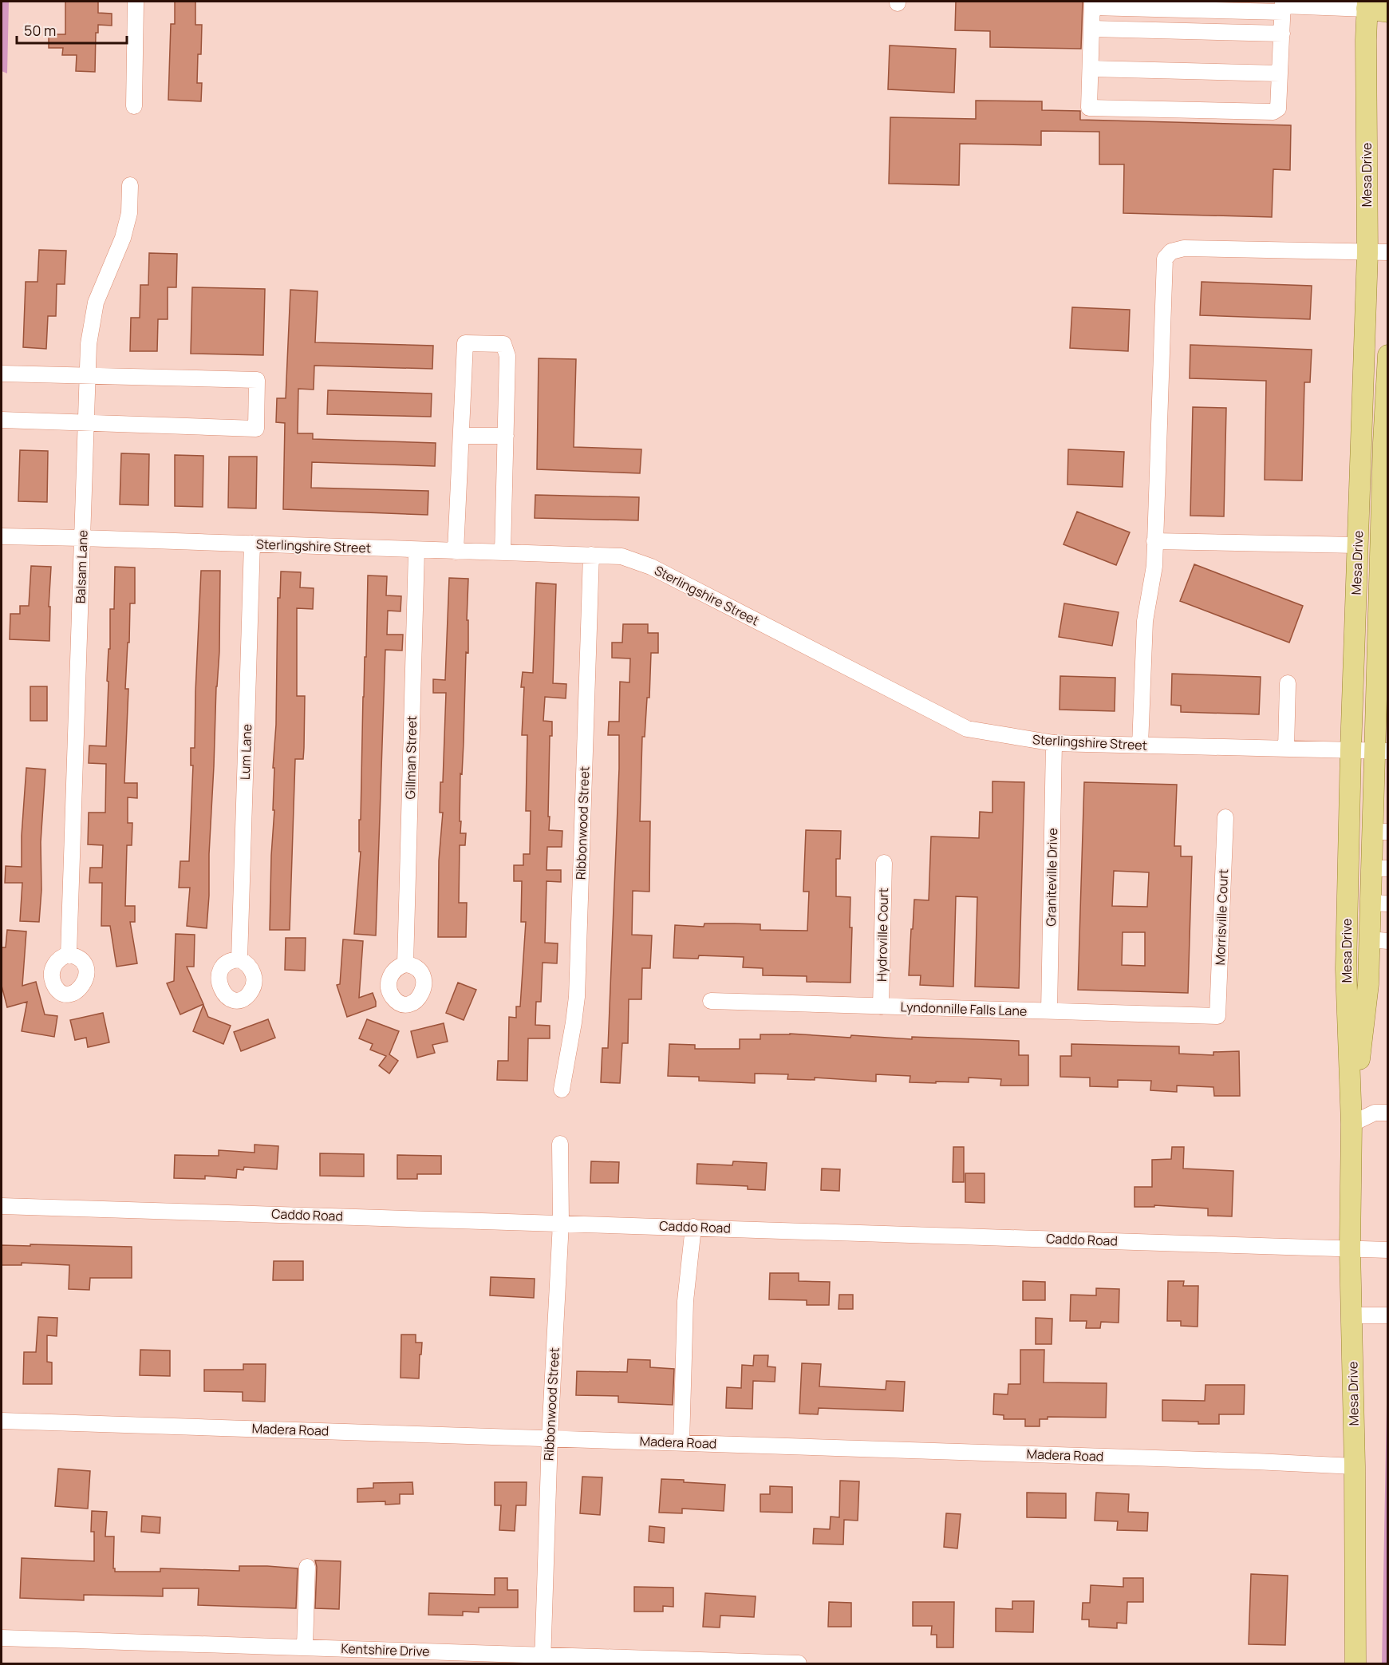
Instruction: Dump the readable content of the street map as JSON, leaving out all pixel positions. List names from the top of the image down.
{
  "streets": {
    "main road": ["Mesa Drive"],
    "street": [
      "Sterlingshire Street",
      "Balsam Lane",
      "Lum Lane",
      "Gillman Street",
      "Ribbonwood Street",
      "Graniteville Drive",
      "Morrisville Court",
      "Hydroville Court",
      "Lyndonnille Falls Lane",
      "Caddo Road",
      "Madera Road",
      "Kentshire Drive"
    ]
  },
  "crossings": [
    ["Mesa Drive", "Sterlingshire Street"],
    ["Mesa Drive", "Caddo Road"],
    ["Mesa Drive", "Madera Road"],
    ["Sterlingshire Street", "Balsam Lane"],
    ["Sterlingshire Street", "Lum Lane"],
    ["Sterlingshire Street", "Gillman Street"],
    ["Sterlingshire Street", "Ribbonwood Street"],
    ["Sterlingshire Street", "Graniteville Drive"],
    ["Ribbonwood Street", "Caddo Road"],
    ["Ribbonwood Street", "Madera Road"],
    ["Ribbonwood Street", "Kentshire Drive"],
    ["Graniteville Drive", "Lyndonnille Falls Lane"],
    ["Morrisville Court", "Lyndonnille Falls Lane"],
    ["Hydroville Court", "Lyndonnille Falls Lane"]
  ],
  "scale_bar": "50 m"
}
